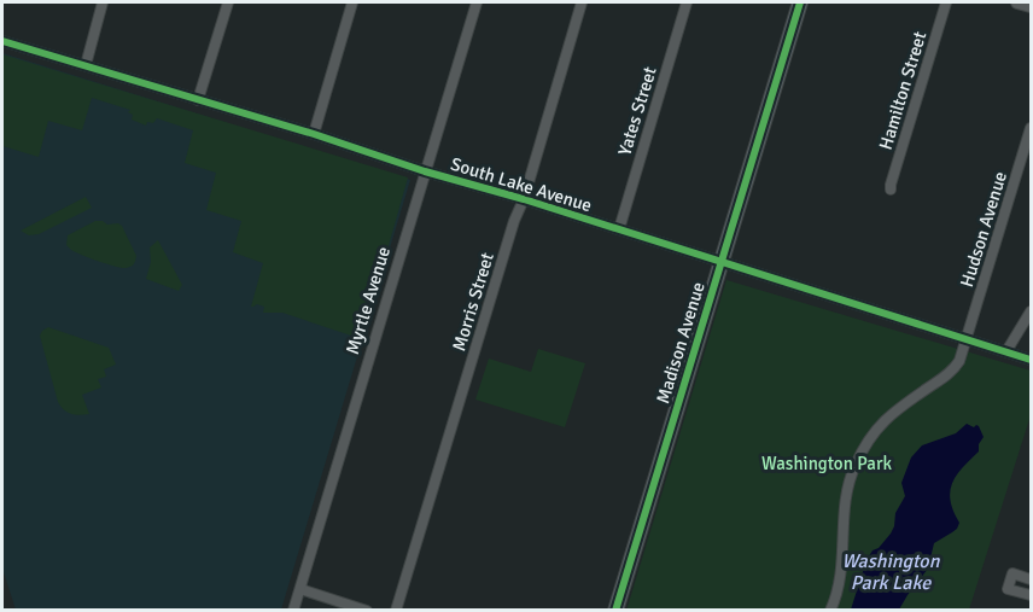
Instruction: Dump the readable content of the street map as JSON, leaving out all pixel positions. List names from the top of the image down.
{
  "streets": {
    "main road": ["Madison Avenue"],
    "street": [
      "Hamilton Street",
      "Yates Street",
      "South Lake Avenue",
      "Hudson Avenue",
      "Myrtle Avenue",
      "Morris Street"
    ]
  },
  "crossings": [
    ["Yates Street", "South Lake Avenue"],
    ["South Lake Avenue", "Hudson Avenue"],
    ["South Lake Avenue", "Myrtle Avenue"],
    ["South Lake Avenue", "Morris Street"],
    ["South Lake Avenue", "Madison Avenue"]
  ],
  "water": ["Washington Park Lake"],
  "parks": ["Washington Park"]
}
